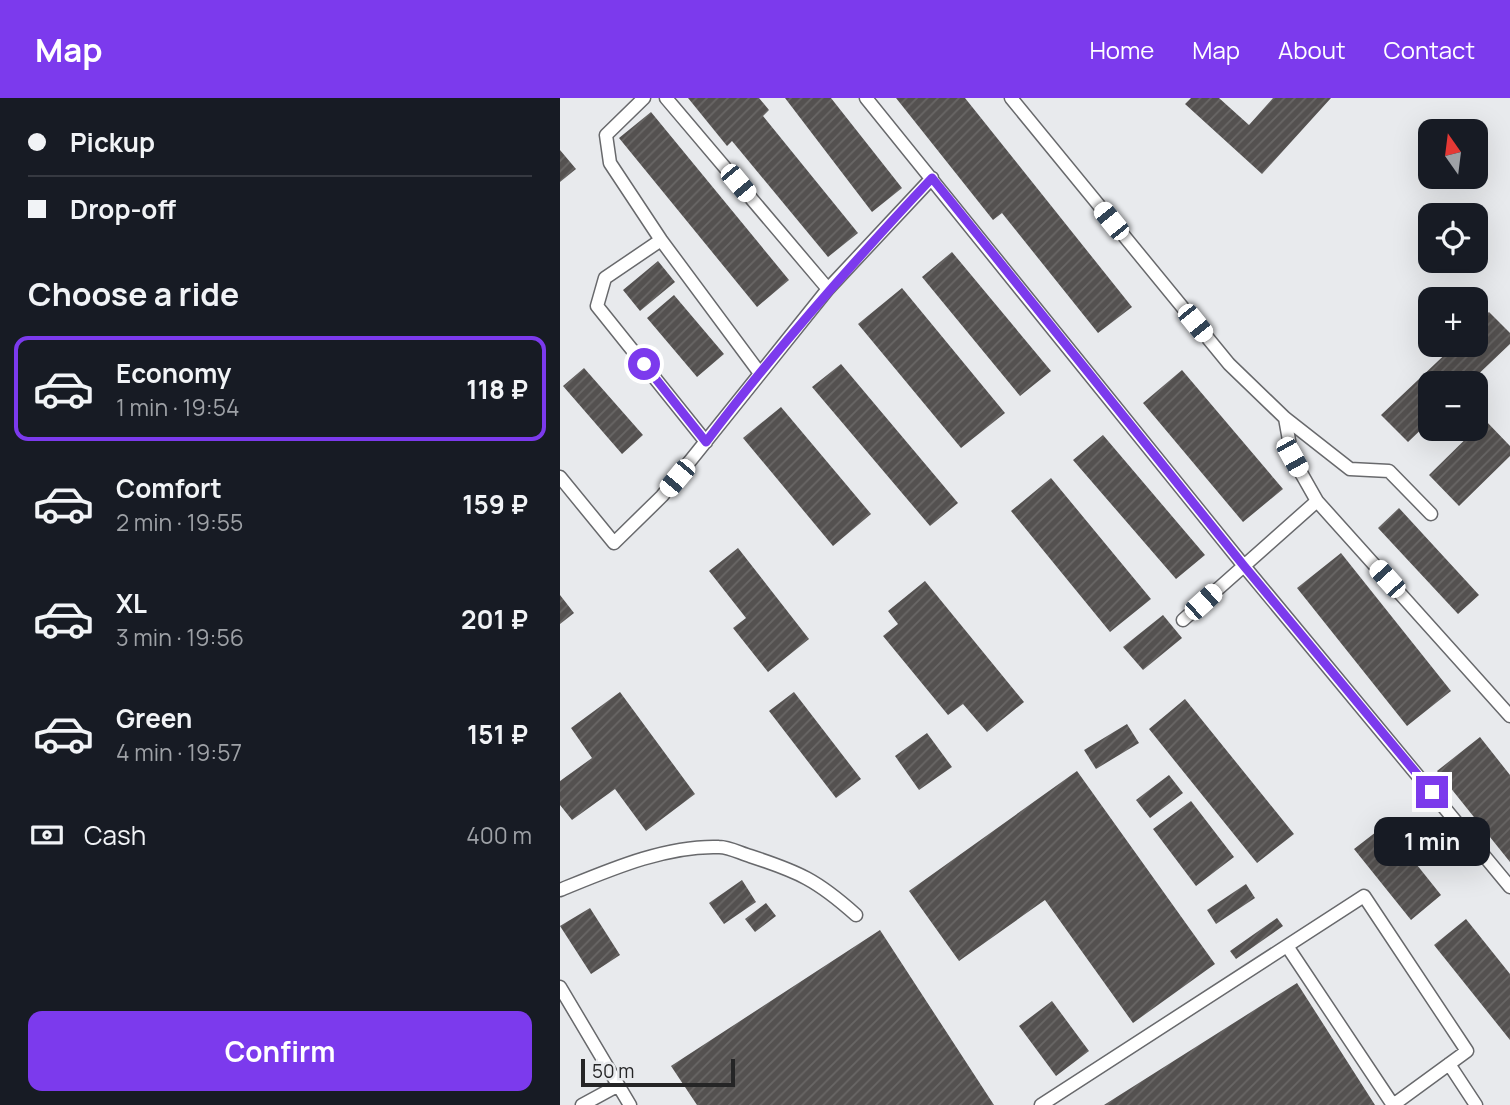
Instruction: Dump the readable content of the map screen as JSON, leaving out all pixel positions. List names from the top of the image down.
{
  "scale_bar": "50 m",
  "north": "top",
  "page": {
    "header": "Map",
    "nav": [
      "Home",
      "Map",
      "About",
      "Contact"
    ],
    "banner": ["Pickup", "Drop-off"],
    "map_buttons": ["+", "−"],
    "heading": "Choose a ride",
    "list": [
      {
        "name": "Economy",
        "note": "1 min · 19:54",
        "value": "118 ₽"
      },
      {
        "name": "Comfort",
        "note": "2 min · 19:55",
        "value": "159 ₽"
      },
      {
        "name": "XL",
        "note": "3 min · 19:56",
        "value": "201 ₽"
      },
      {
        "name": "Green",
        "note": "4 min · 19:57",
        "value": "151 ₽"
      }
    ],
    "pay": ["Cash", "400 m"],
    "bubble": "1 min",
    "buttons": "Confirm",
    "scale": "50 m"
  }
}
